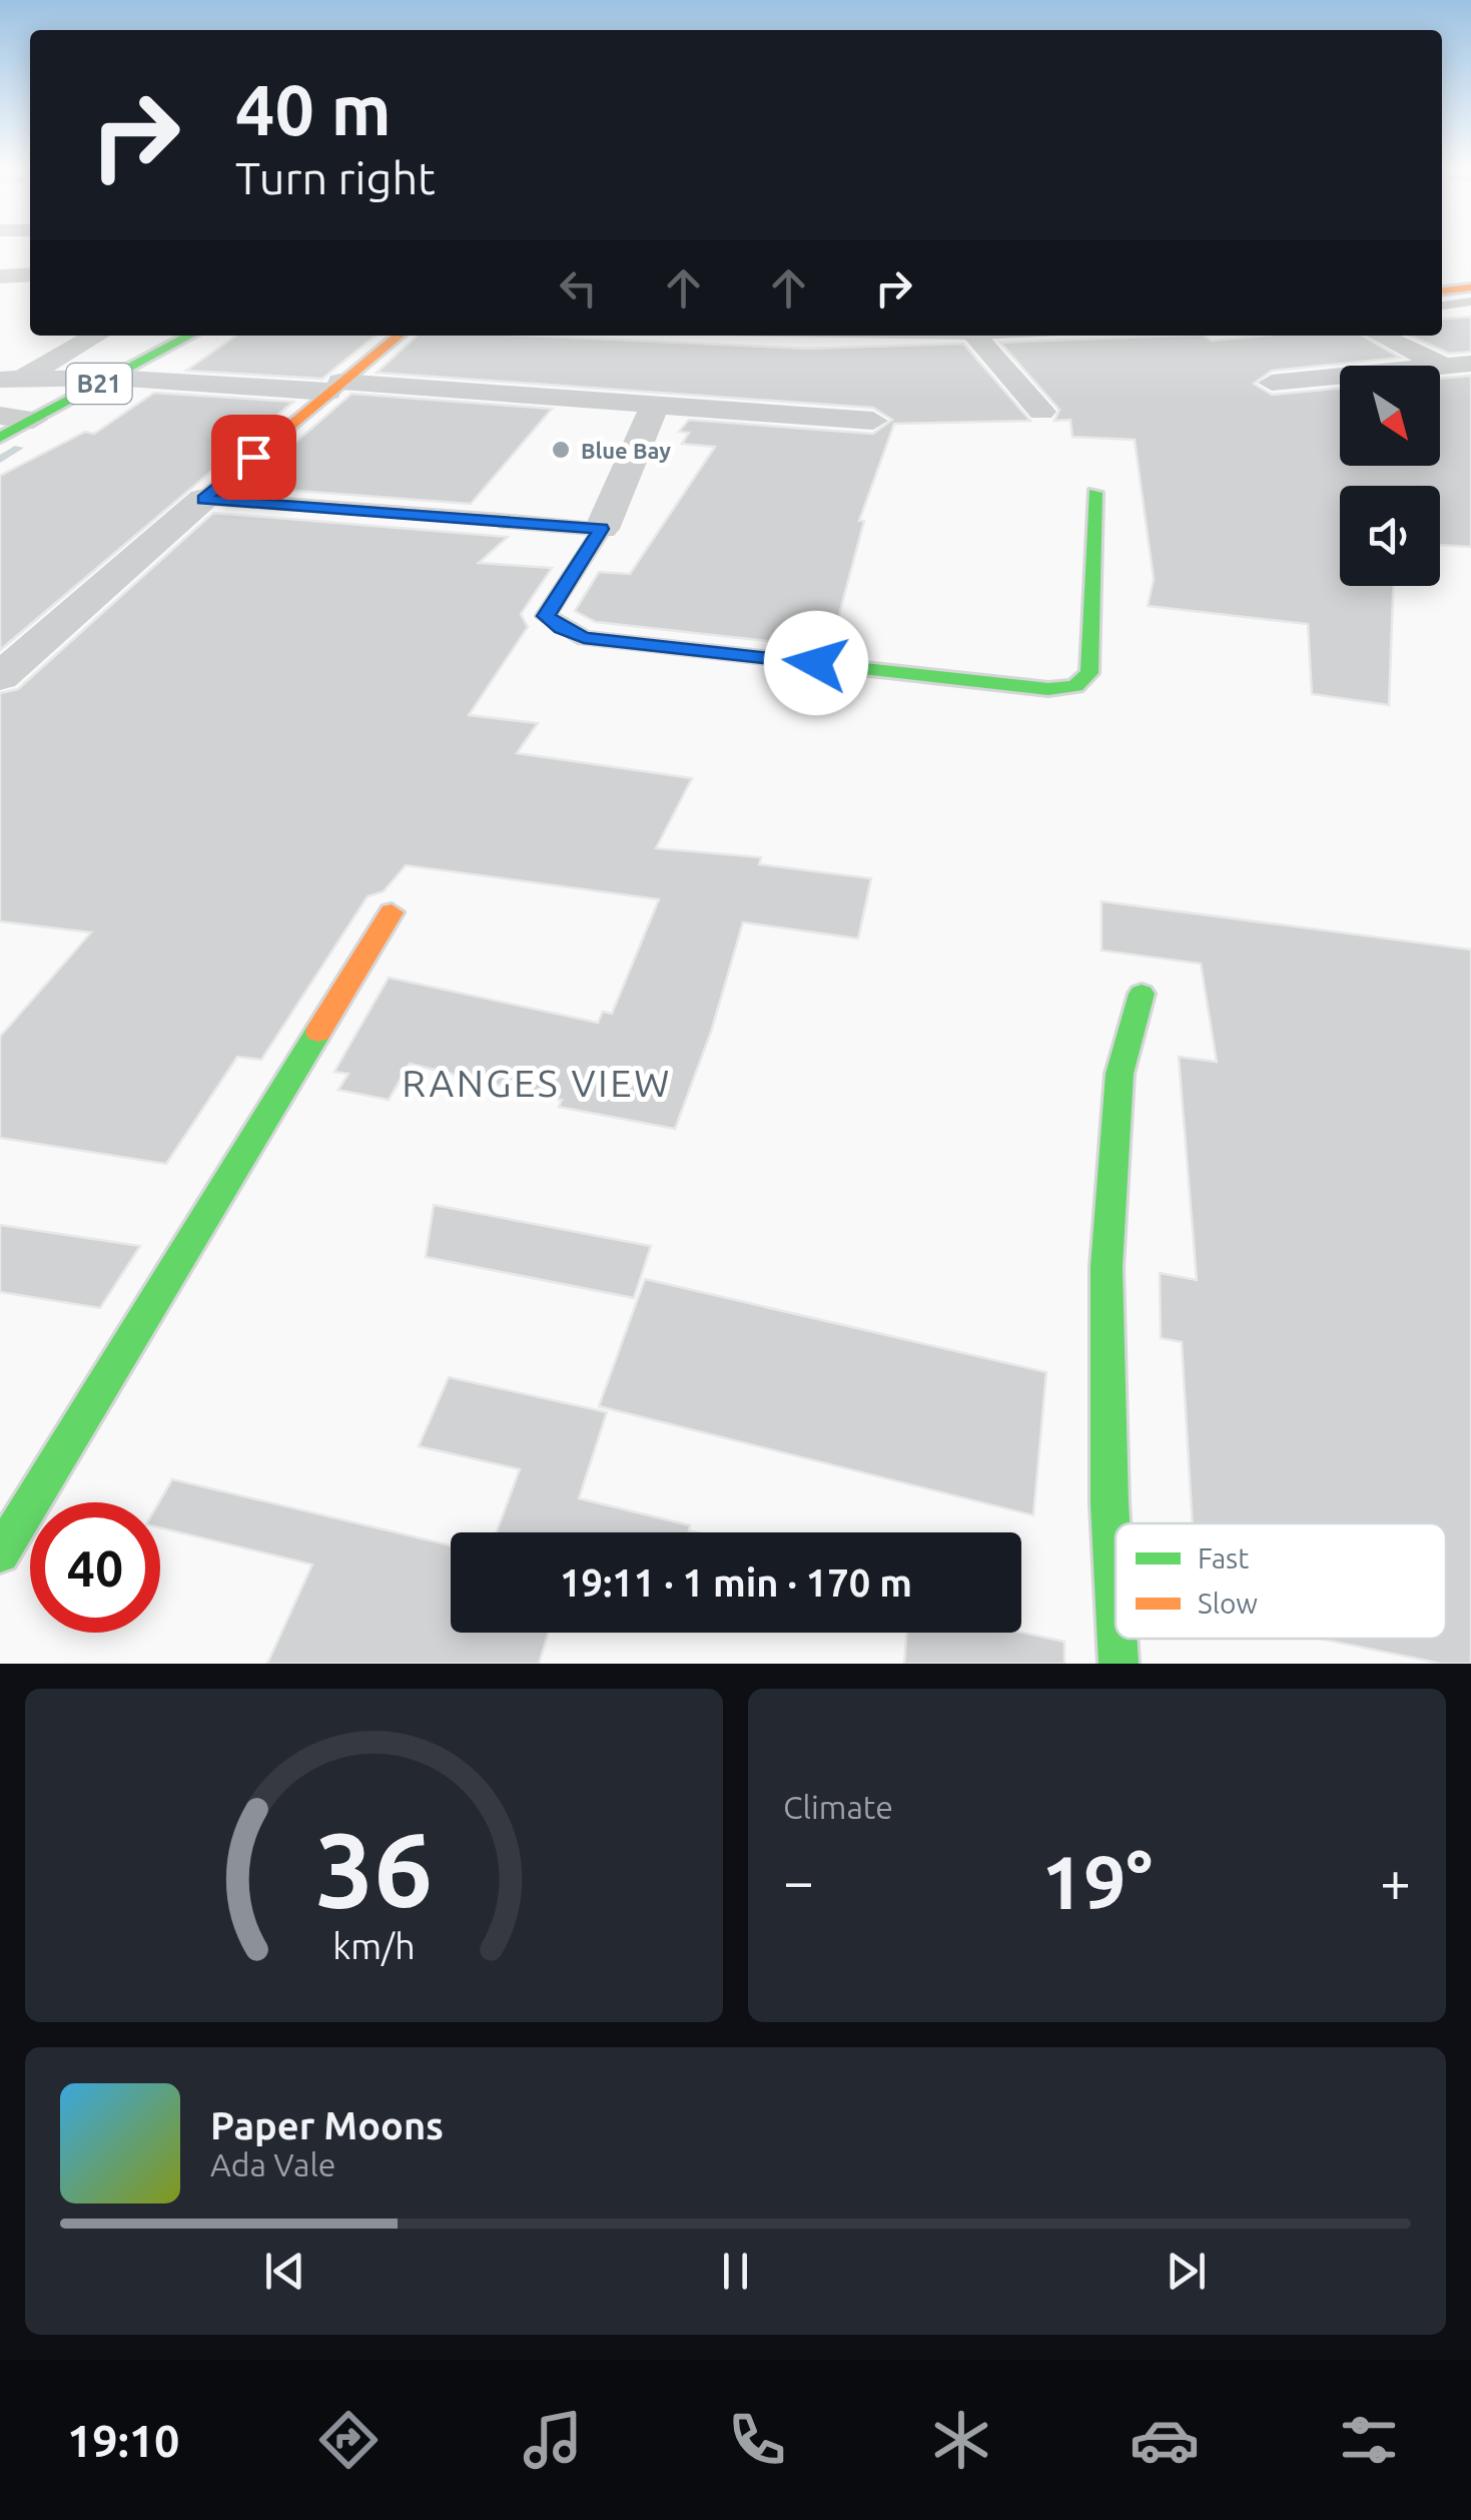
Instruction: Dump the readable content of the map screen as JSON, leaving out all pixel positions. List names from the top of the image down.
{
  "streets": {
    "main road": ["B21"]
  },
  "districts": ["RANGES VIEW"],
  "places": ["Blue Bay"],
  "legend": ["Fast", "Slow"],
  "north": "bottom right",
  "page": {
    "turn": ["40 m", "Turn right"],
    "limit": "40",
    "trip": "19:11 · 1 min · 170 m",
    "tile": "Climate",
    "heat": ["−", "19°", "+"],
    "song": ["Paper Moons", "Ada Vale"],
    "tabs": "19:10",
    "gauge": ["36", "km/h"]
  }
}
